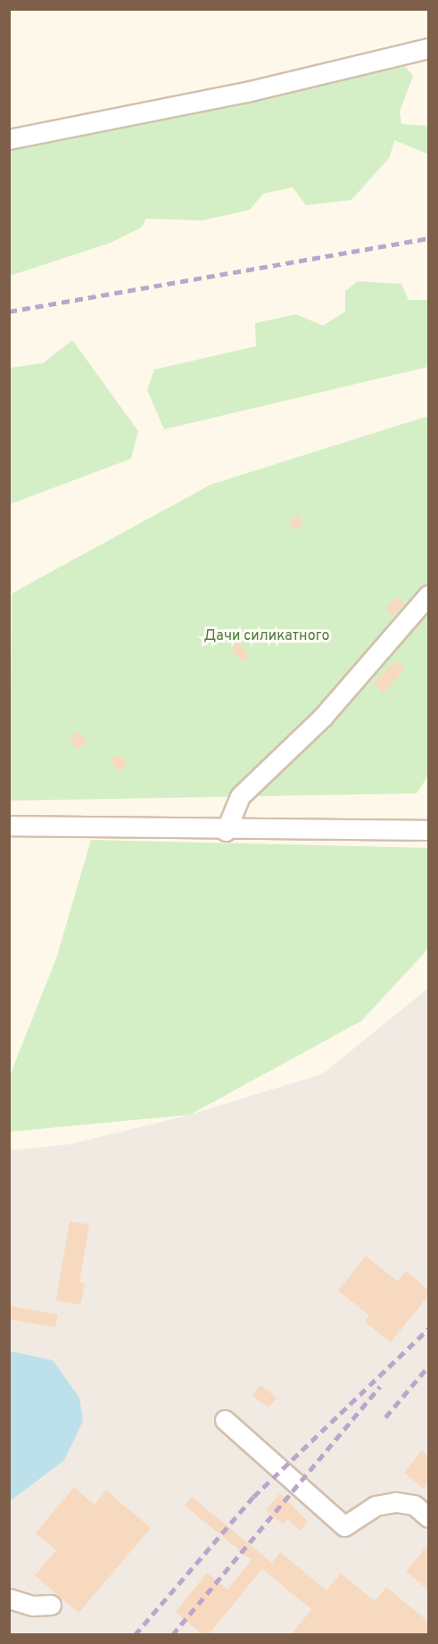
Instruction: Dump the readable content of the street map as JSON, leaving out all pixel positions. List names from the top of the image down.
{
  "parks": ["Дачи силикатного"]
}
